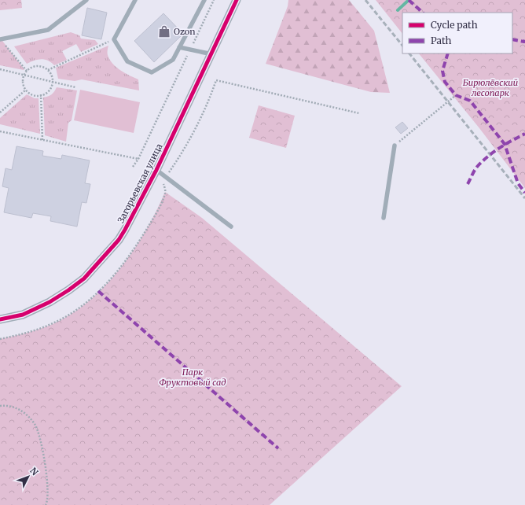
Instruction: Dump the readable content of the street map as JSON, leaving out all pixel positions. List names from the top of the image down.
{
  "streets": {
    "street": ["Загорьевская улица"]
  },
  "parks": ["Бирюлёвский лесопарк", "Парк Фруктовый сад"],
  "places": {
    "shop": ["Ozon"]
  },
  "legend": ["Cycle path", "Path"],
  "north": "top right"
}
